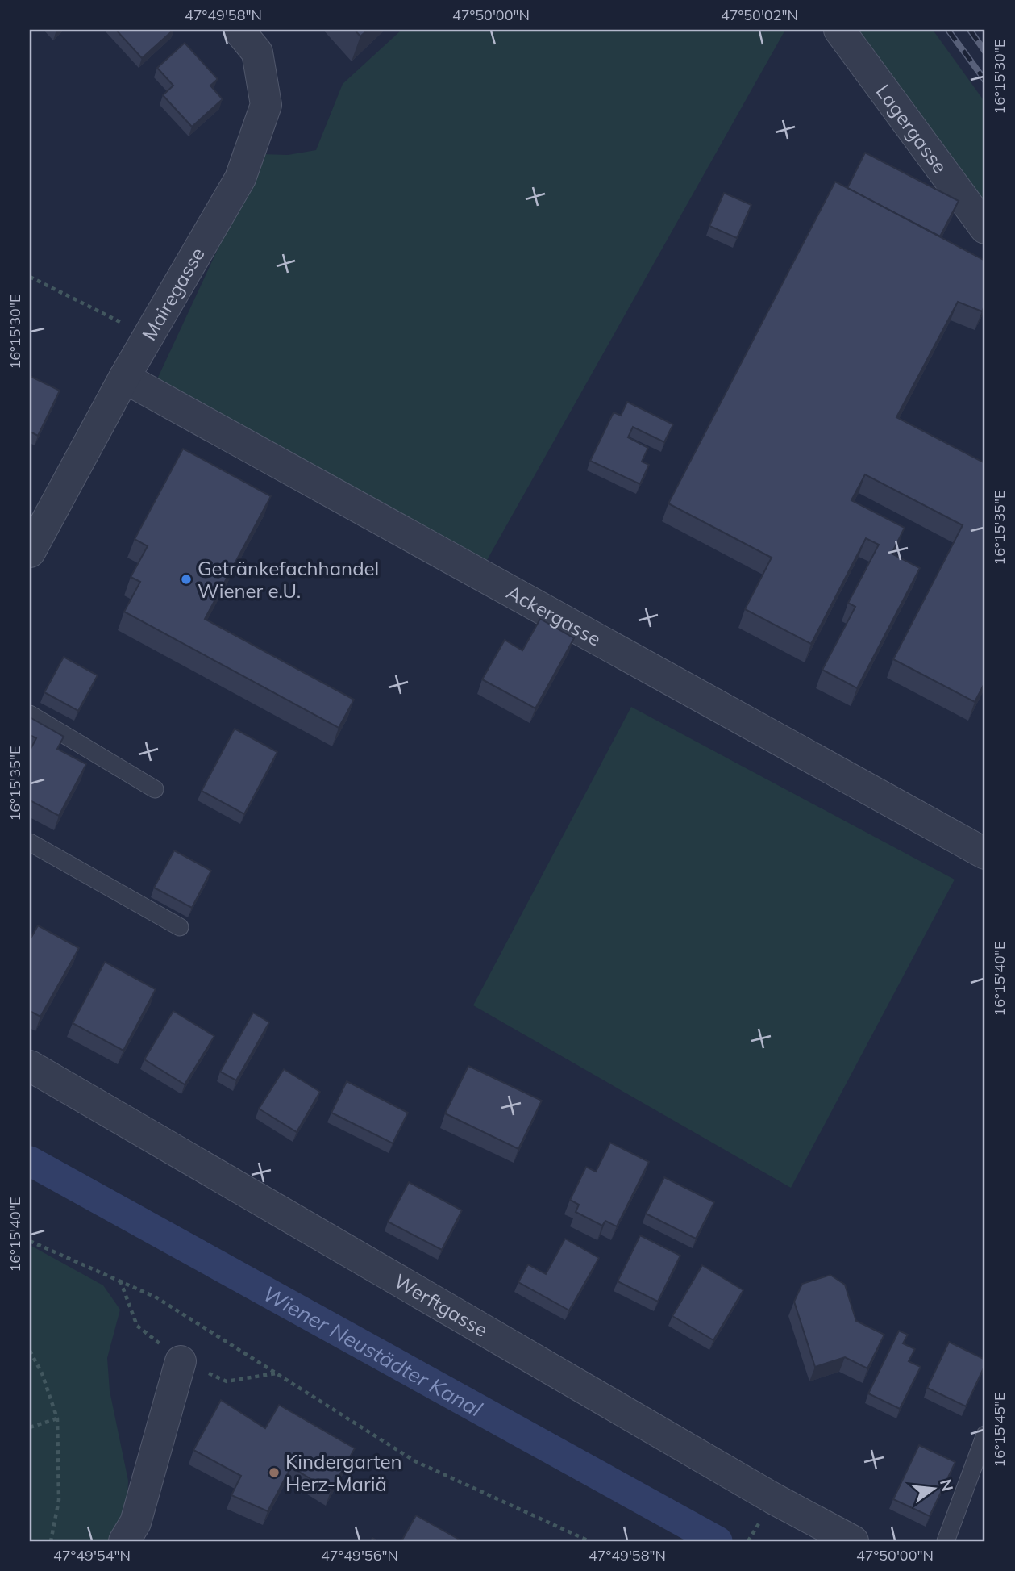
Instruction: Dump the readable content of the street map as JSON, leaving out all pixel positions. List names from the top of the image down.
{
  "streets": {
    "street": [
      "Lagergasse",
      "Mairegasse",
      "Ackergasse",
      "Werftgasse"
    ]
  },
  "crossings": [
    ["Mairegasse", "Ackergasse"]
  ],
  "water": ["Wiener Neustädter Kanal"],
  "places": ["Getränkefachhandel Wiener e.U.", "Kindergarten Herz-Mariä"],
  "north": "right",
  "coordinates": [
    "47°49'58\"N",
    "47°50'00\"N",
    "47°50'02\"N",
    "16°15'30\"E",
    "16°15'35\"E",
    "16°15'40\"E",
    "16°15'45\"E",
    "47°49'54\"N",
    "47°49'56\"N"
  ]
}
